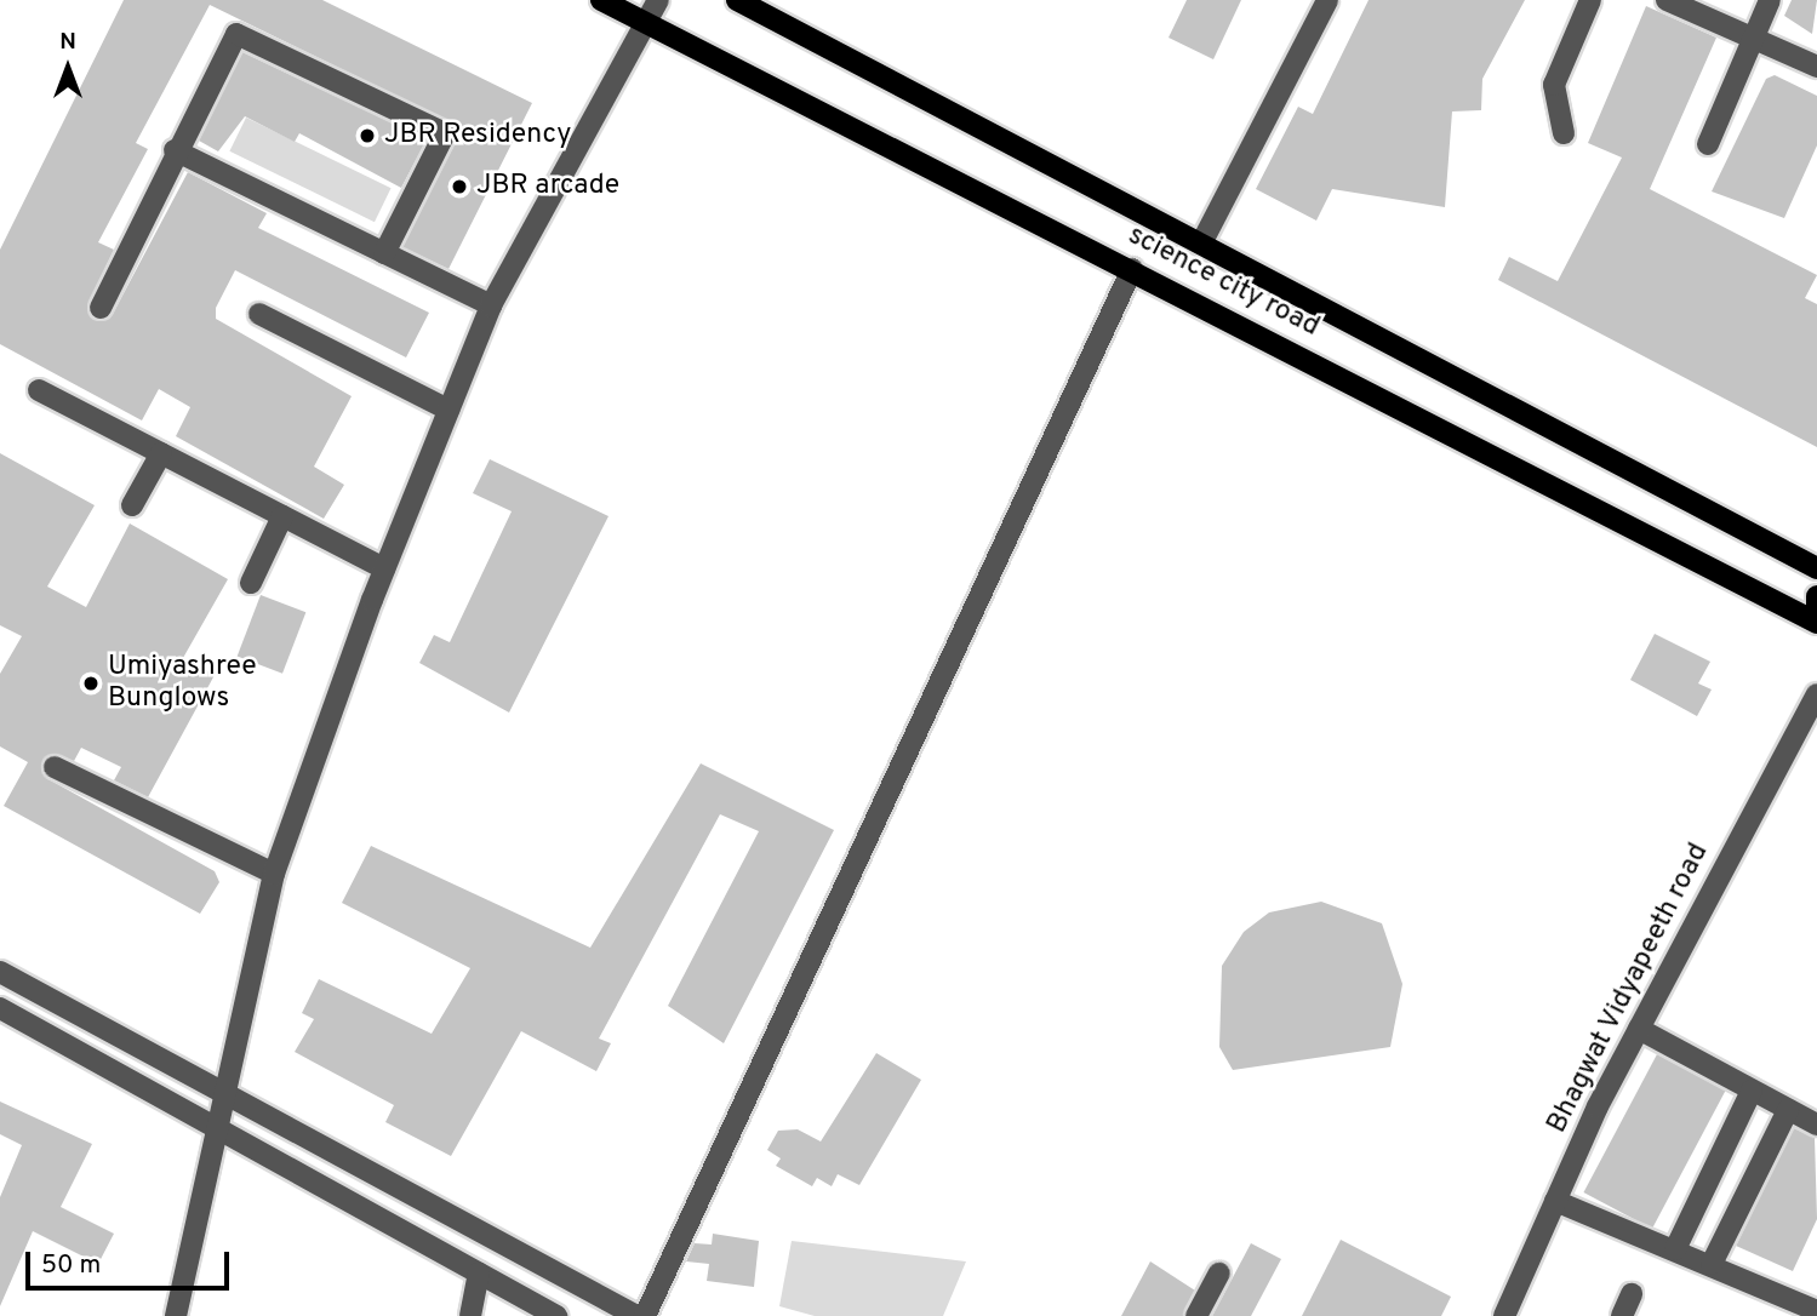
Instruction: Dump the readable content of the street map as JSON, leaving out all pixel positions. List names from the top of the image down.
{
  "streets": {
    "main road": ["science city road"],
    "street": ["Bhagwat Vidyapeeth road"]
  },
  "places": ["JBR Residency", "JBR arcade", "Umiyashree Bunglows"],
  "scale_bar": "50 m",
  "north": "top"
}
